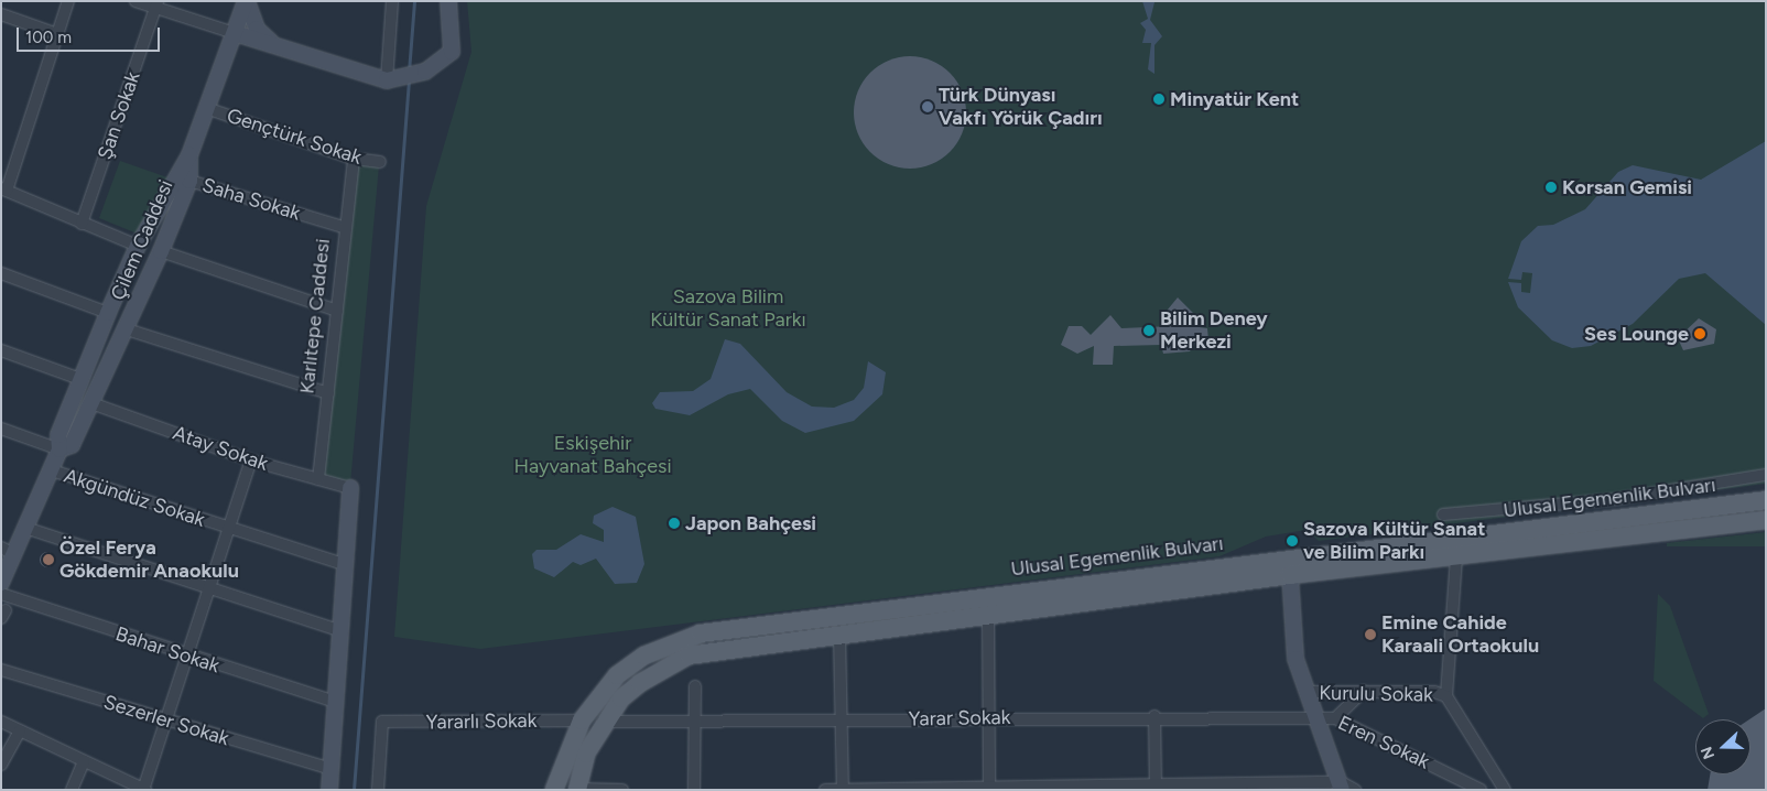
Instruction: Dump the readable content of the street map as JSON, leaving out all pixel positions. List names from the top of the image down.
{
  "streets": {
    "main road": ["Çilem Caddesi", "Ulusal Egemenlik Bulvarı"],
    "street": [
      "Şan Sokak",
      "Gençtürk Sokak",
      "Saha Sokak",
      "Karlıtepe Caddesi",
      "Atay Sokak",
      "Akgündüz Sokak",
      "Bahar Sokak",
      "Kurulu Sokak",
      "Yarar Sokak",
      "Sezerler Sokak",
      "Yararlı Sokak",
      "Eren Sokak"
    ]
  },
  "crossings": [
    ["Gençtürk Sokak", "Çilem Caddesi"],
    ["Gençtürk Sokak", "Karlıtepe Caddesi"],
    ["Saha Sokak", "Çilem Caddesi"],
    ["Saha Sokak", "Karlıtepe Caddesi"],
    ["Çilem Caddesi", "Atay Sokak"],
    ["Karlıtepe Caddesi", "Atay Sokak"],
    ["Ulusal Egemenlik Bulvarı", "Yarar Sokak"],
    ["Ulusal Egemenlik Bulvarı", "Yararlı Sokak"],
    ["Yarar Sokak", "Eren Sokak"]
  ],
  "parks": ["Sazova Bilim Kültür Sanat Parkı", "Eskişehir Hayvanat Bahçesi"],
  "places": [
    "Minyatür Kent",
    "Türk Dünyası Vakfı Yörük Çadırı",
    "Korsan Gemisi",
    "Bilim Deney Merkezi",
    "Ses Lounge",
    "Japon Bahçesi",
    "Sazova Kültür Sanat ve Bilim Parkı",
    "Özel Ferya Gökdemir Anaokulu",
    "Emine Cahide Karaali Ortaokulu"
  ],
  "scale_bar": "100 m",
  "north": "left"
}
